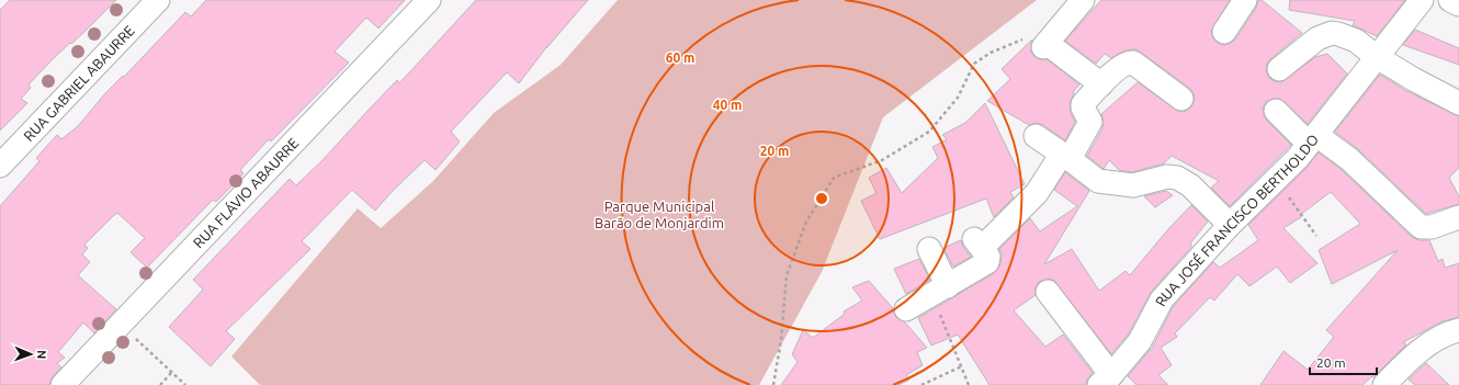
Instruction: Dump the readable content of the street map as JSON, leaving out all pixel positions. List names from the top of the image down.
{
  "streets": {
    "street": ["RUA GABRIEL ABAURRE", "RUA FLÁVIO ABAURRE", "RUA JOSÉ FRANCISCO BERTHOLDO"]
  },
  "parks": ["Parque Municipal Barão de Monjardim"],
  "scale_bar": "20 m",
  "north": "right",
  "rings": ["60 m", "40 m", "20 m"]
}
